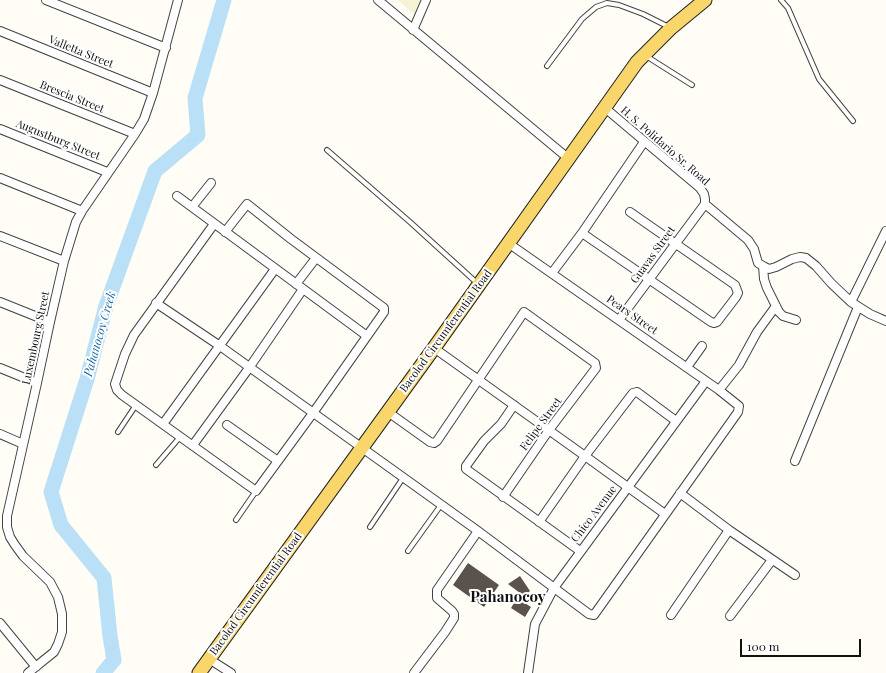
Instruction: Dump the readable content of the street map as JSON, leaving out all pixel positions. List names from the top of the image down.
{
  "streets": {
    "main road": ["Bacolod Circumferential Road"],
    "street": [
      "Valletta Street",
      "Brescia Street",
      "Augustburg Street",
      "H. S. Polidario Sr. Road",
      "Guavas Street",
      "Pears Street",
      "Luxembourg Street",
      "Felipe Street",
      "Chico Avenue"
    ]
  },
  "crossings": [
    ["Valletta Street", "Luxembourg Street"],
    ["Brescia Street", "Luxembourg Street"],
    ["Augustburg Street", "Luxembourg Street"],
    ["H. S. Polidario Sr. Road", "Guavas Street"],
    ["H. S. Polidario Sr. Road", "Bacolod Circumferential Road"],
    ["Guavas Street", "Pears Street"],
    ["Pears Street", "Bacolod Circumferential Road"],
    ["Pears Street", "Chico Avenue"]
  ],
  "districts": ["Pahanocoy"],
  "water": ["Pahanocoy Creek"],
  "scale_bar": "100 m"
}
